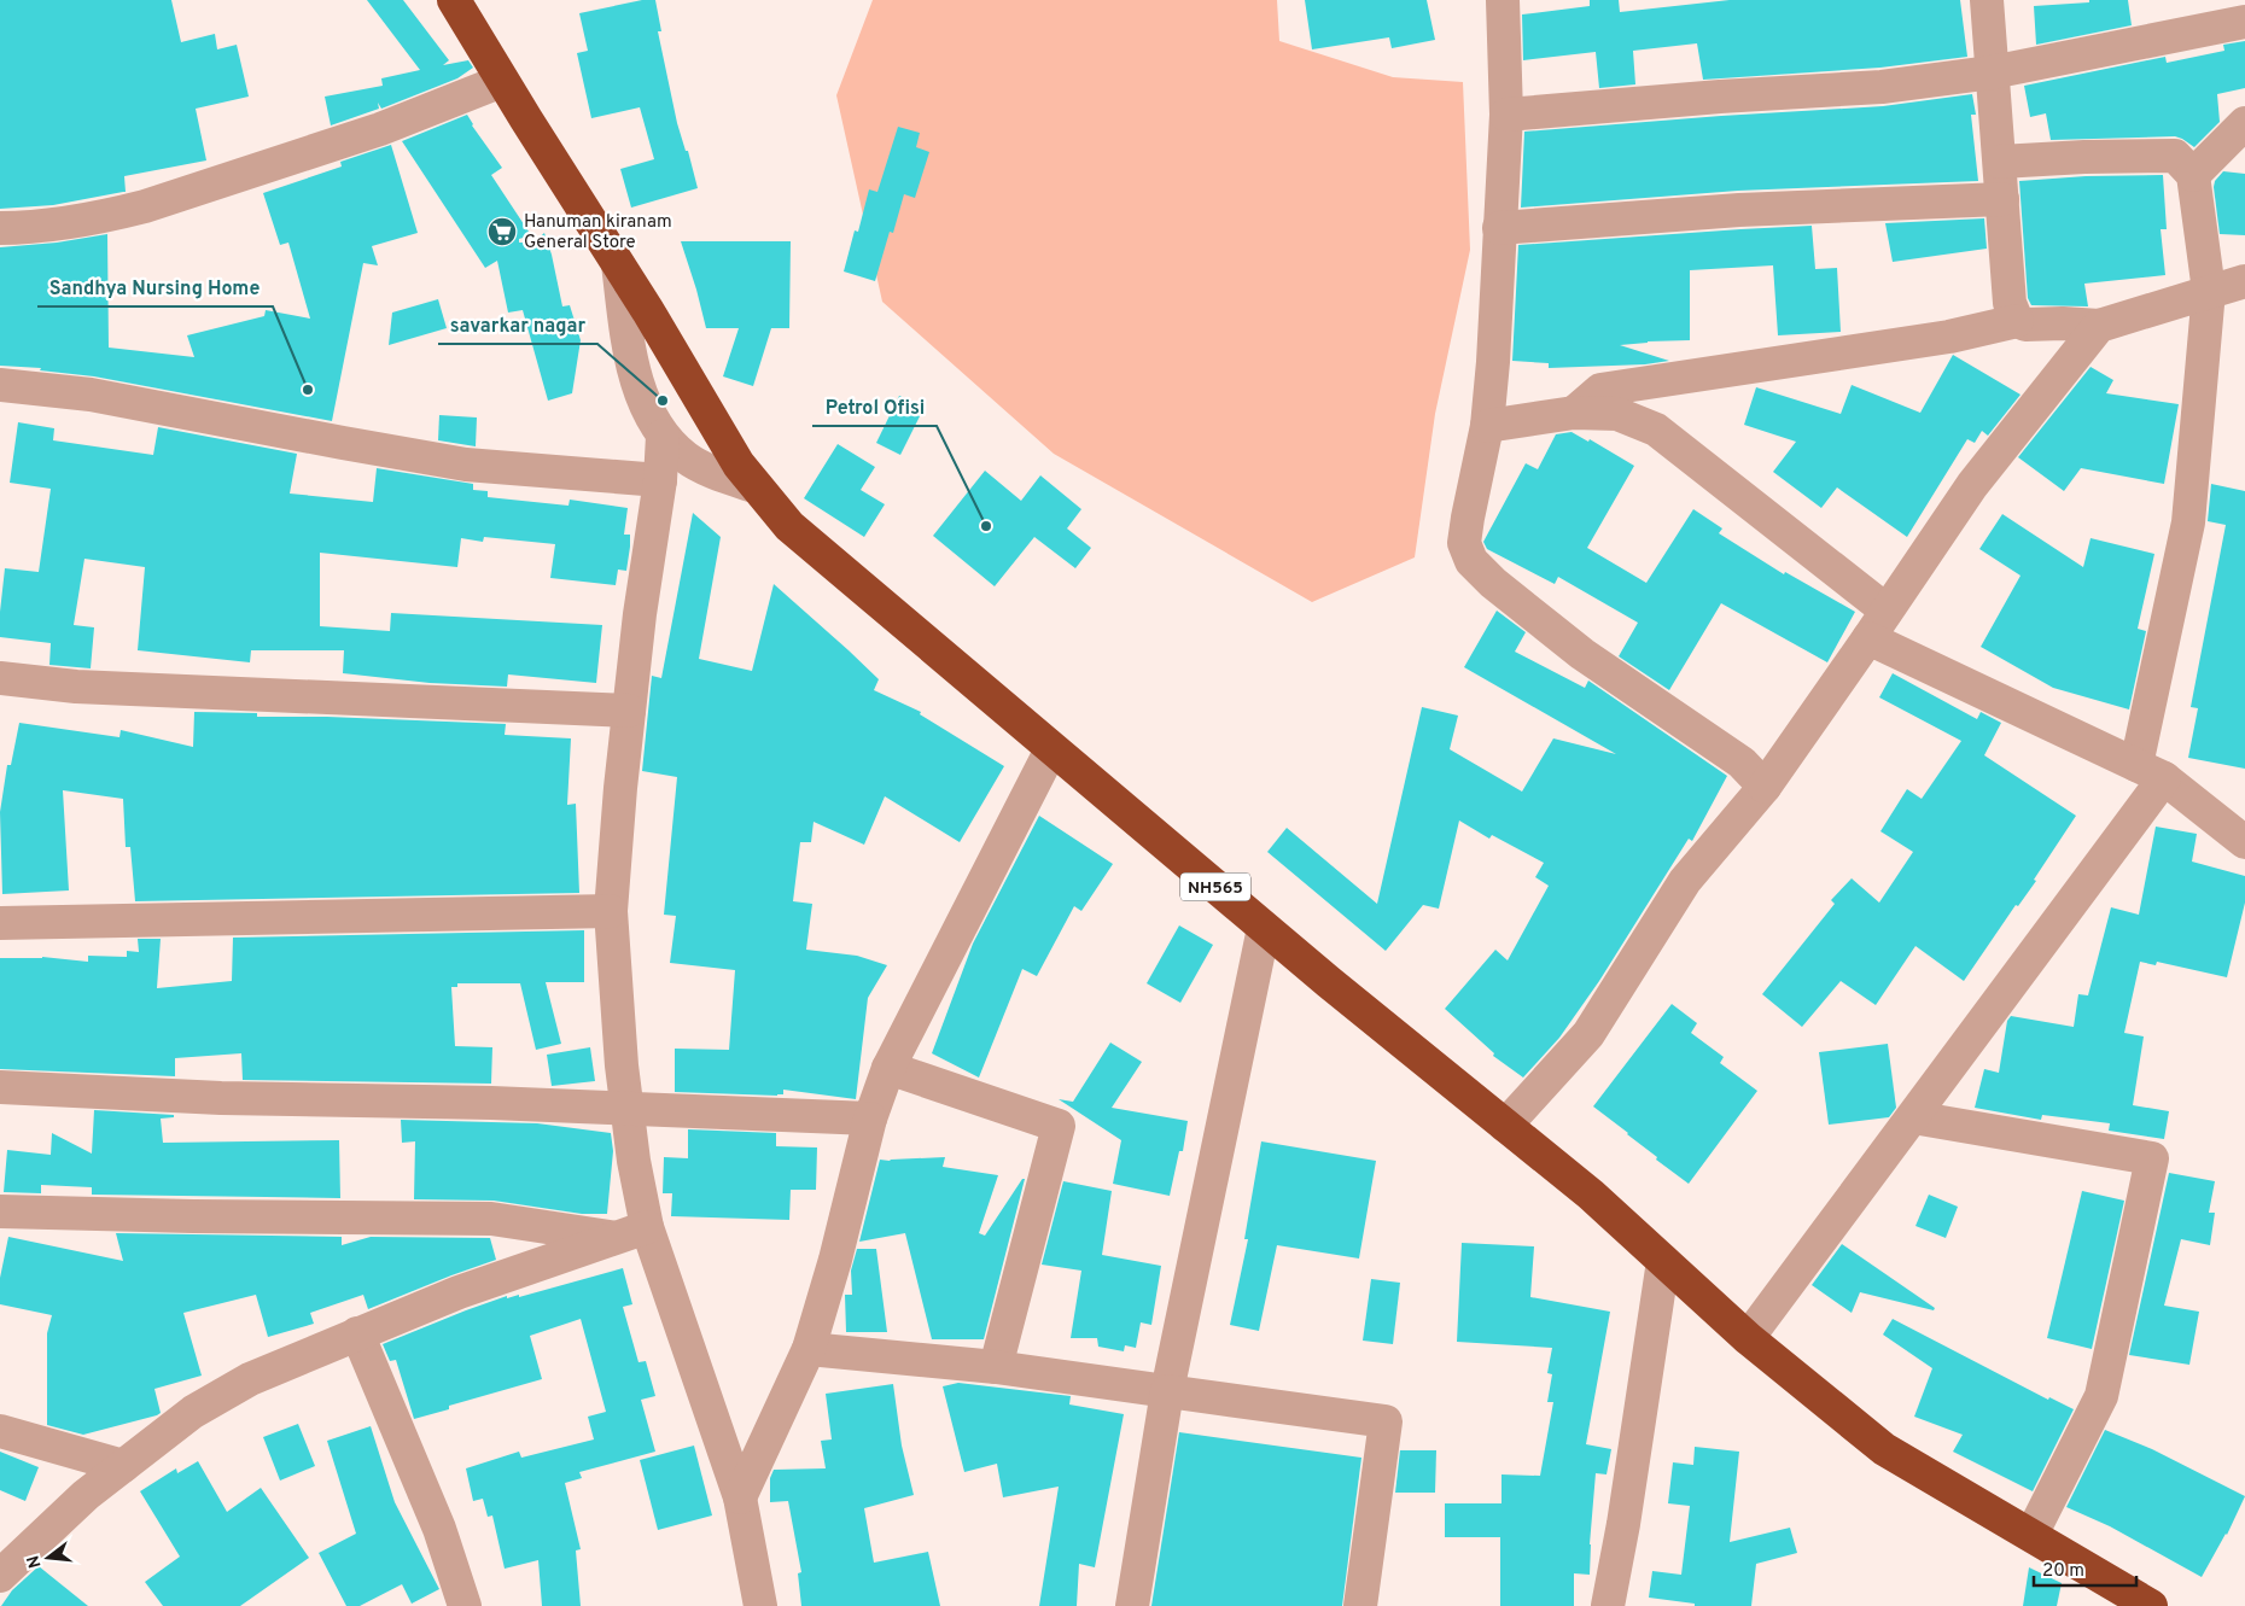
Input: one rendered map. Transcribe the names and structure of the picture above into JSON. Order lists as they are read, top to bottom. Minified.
{"streets":{"highway":["NH565"]},"places":{"supermarket":["Hanuman kiranam General Store"],"other":["Sandhya Nursing Home","savarkar nagar","Petrol Ofisi"]},"scale_bar":"20 m","north":"left"}
